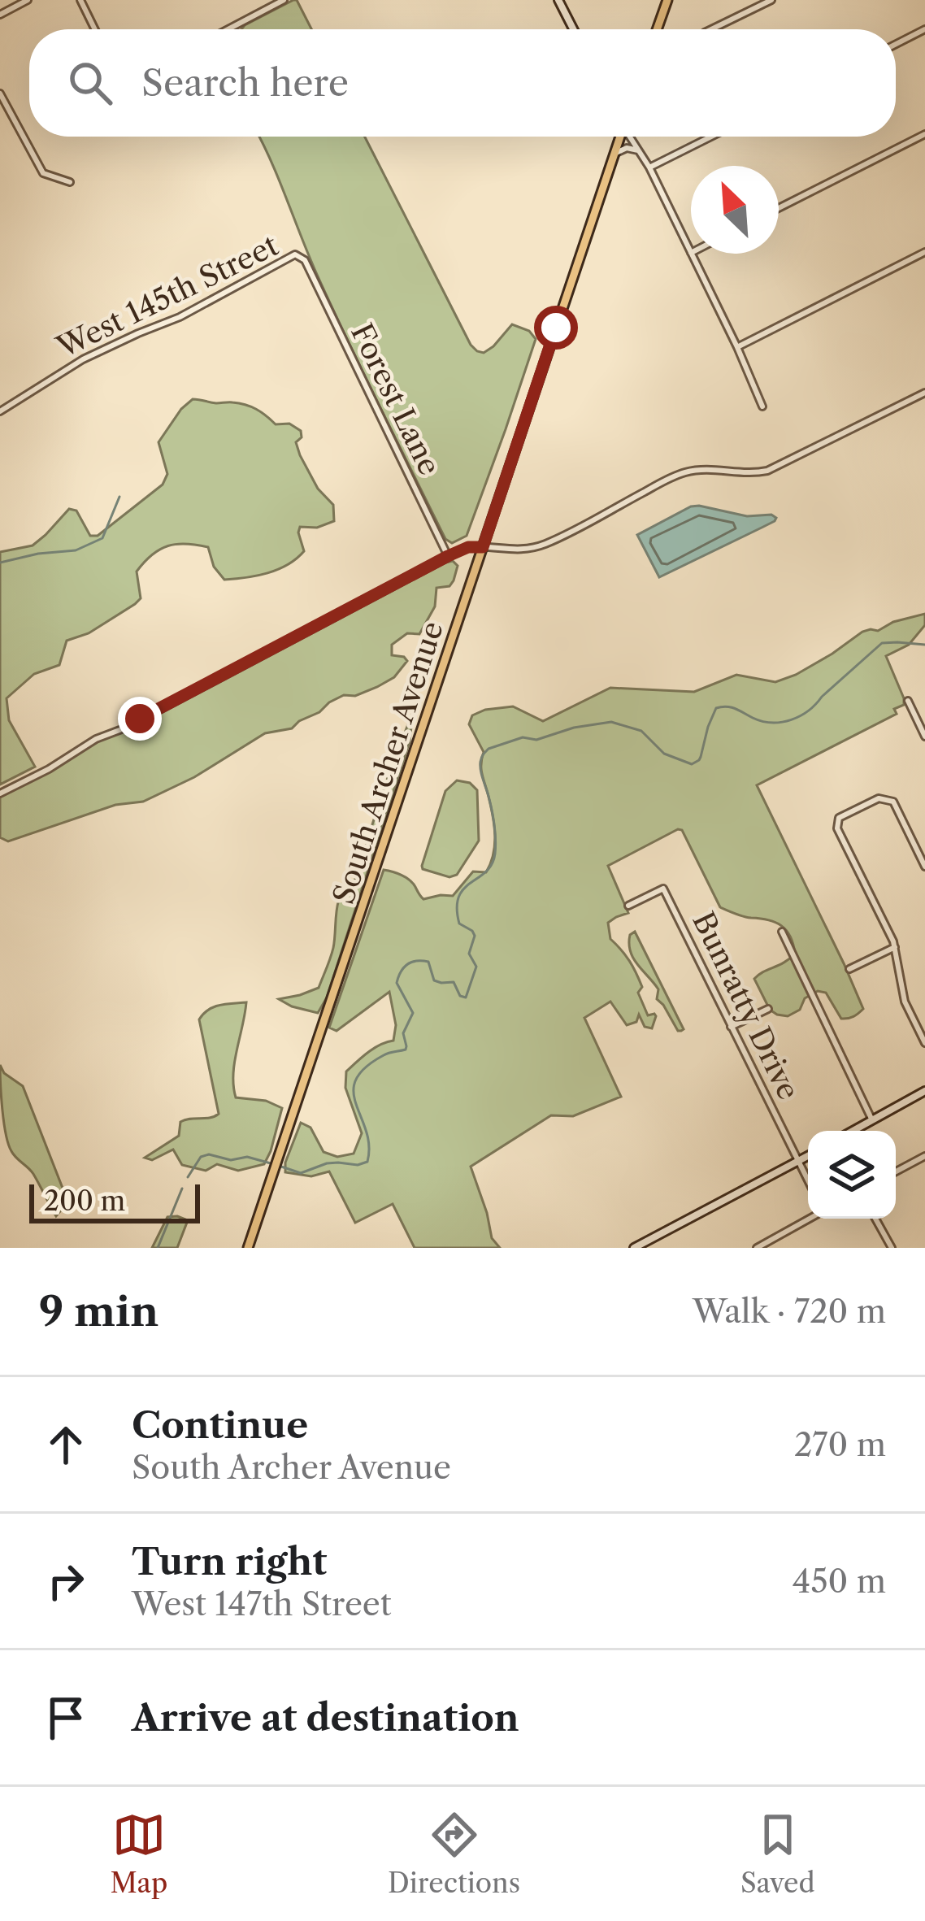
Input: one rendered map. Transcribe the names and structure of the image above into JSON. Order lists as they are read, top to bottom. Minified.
{"streets":{"main road":["South Archer Avenue"],"street":["West 145th Street","Forest Lane","Bunratty Drive"]},"crossings":[["West 145th Street","Forest Lane"]],"scale_bar":"200 m","north":"top left","page":{"search":"Search here","scale":"200 m","heading":["9 min","Walk · 720 m"],"list":[["Continue","South Archer Avenue","270 m"],["Turn right","West 147th Street","450 m"],"Arrive at destination"],"nav":["Map","Directions","Saved"]}}
